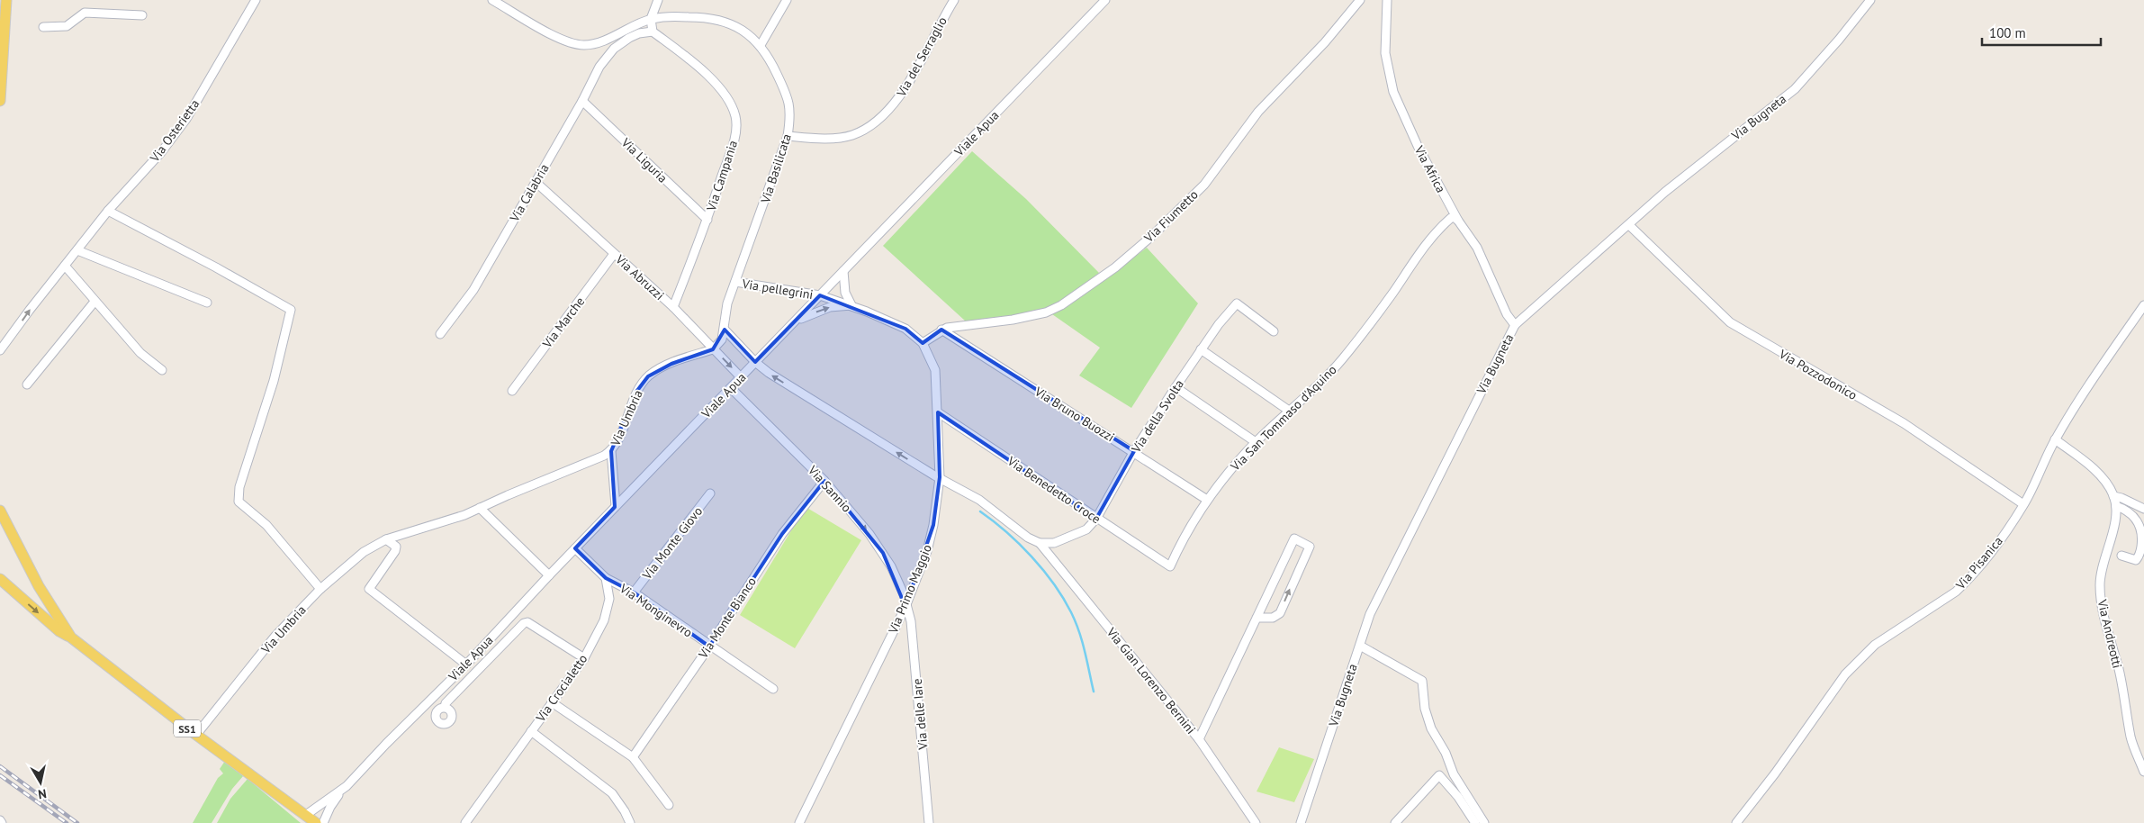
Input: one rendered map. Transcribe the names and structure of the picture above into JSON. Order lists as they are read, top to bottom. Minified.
{"streets":{"main road":["SS1"],"street":["Via del Serraglio","Via Bugneta","Via Osterietta","Viale Apua","Via Liguria","Via Basilicata","Via Africa","Via Campania","Via Calabria","Via Fiumetto","Via Abruzzi","Via pellegrini","Via Marche","Via Pozzodonico","Via Bruno Buozzi","Via della Svolta","Via Umbria","Via San Tommaso d'Aquino","Via Sannio","Via Benedetto Croce","Via Monte Giovo","Via Pisanica","Via Primo Maggio","Via Monginevro","Via Monte Bianco","Via Andreotti","Via Gian Lorenzo Bernini","Via Crocialetto","Via delle Iare"]},"crossings":[["Via del Serraglio","Via Basilicata"],["Via Bugneta","Via Africa"],["Via Bugneta","Via Pozzodonico"],["Viale Apua","Via Abruzzi"],["Viale Apua","Via pellegrini"],["Viale Apua","Via Umbria"],["Viale Apua","Via Sannio"],["Viale Apua","Via Primo Maggio"],["Viale Apua","Via Gian Lorenzo Bernini"],["Viale Apua","SS1"],["Via Liguria","Via Campania"],["Via Liguria","Via Calabria"],["Via Basilicata","Via Abruzzi"],["Via Basilicata","Via pellegrini"],["Via Basilicata","Via Umbria"],["Via Africa","Via San Tommaso d'Aquino"],["Via Campania","Via Calabria"],["Via Campania","Via Abruzzi"],["Via Calabria","Via Abruzzi"],["Via Fiumetto","Via Bruno Buozzi"],["Via Fiumetto","Via Primo Maggio"],["Via Abruzzi","Via Marche"],["Via Abruzzi","Via Umbria"],["Via pellegrini","Via Primo Maggio"],["Via Pozzodonico","Via Pisanica"],["Via Bruno Buozzi","Via della Svolta"],["Via Bruno Buozzi","Via San Tommaso d'Aquino"],["Via della Svolta","Via Benedetto Croce"],["Via della Svolta","Via Gian Lorenzo Bernini"],["Via Umbria","SS1"],["Via San Tommaso d'Aquino","Via Benedetto Croce"],["Via Sannio","Via Primo Maggio"],["Via Sannio","Via Monte Bianco"],["Via Sannio","Via delle Iare"],["Via Benedetto Croce","Via Primo Maggio"],["Via Monte Giovo","Via Monginevro"],["Via Pisanica","Via Andreotti"],["Via Primo Maggio","Via Gian Lorenzo Bernini"],["Via Primo Maggio","Via delle Iare"],["Via Monginevro","Via Monte Bianco"],["Via Monginevro","Via Crocialetto"]],"one_way":["Via Sannio"],"scale_bar":"100 m","north":"bottom"}
